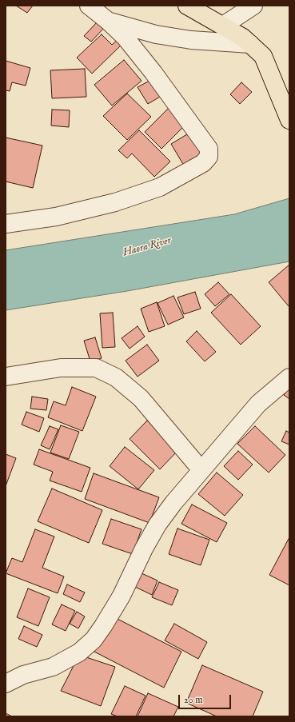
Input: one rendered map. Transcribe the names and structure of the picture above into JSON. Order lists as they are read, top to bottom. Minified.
{"water":["Haora River"],"scale_bar":"20 m"}
